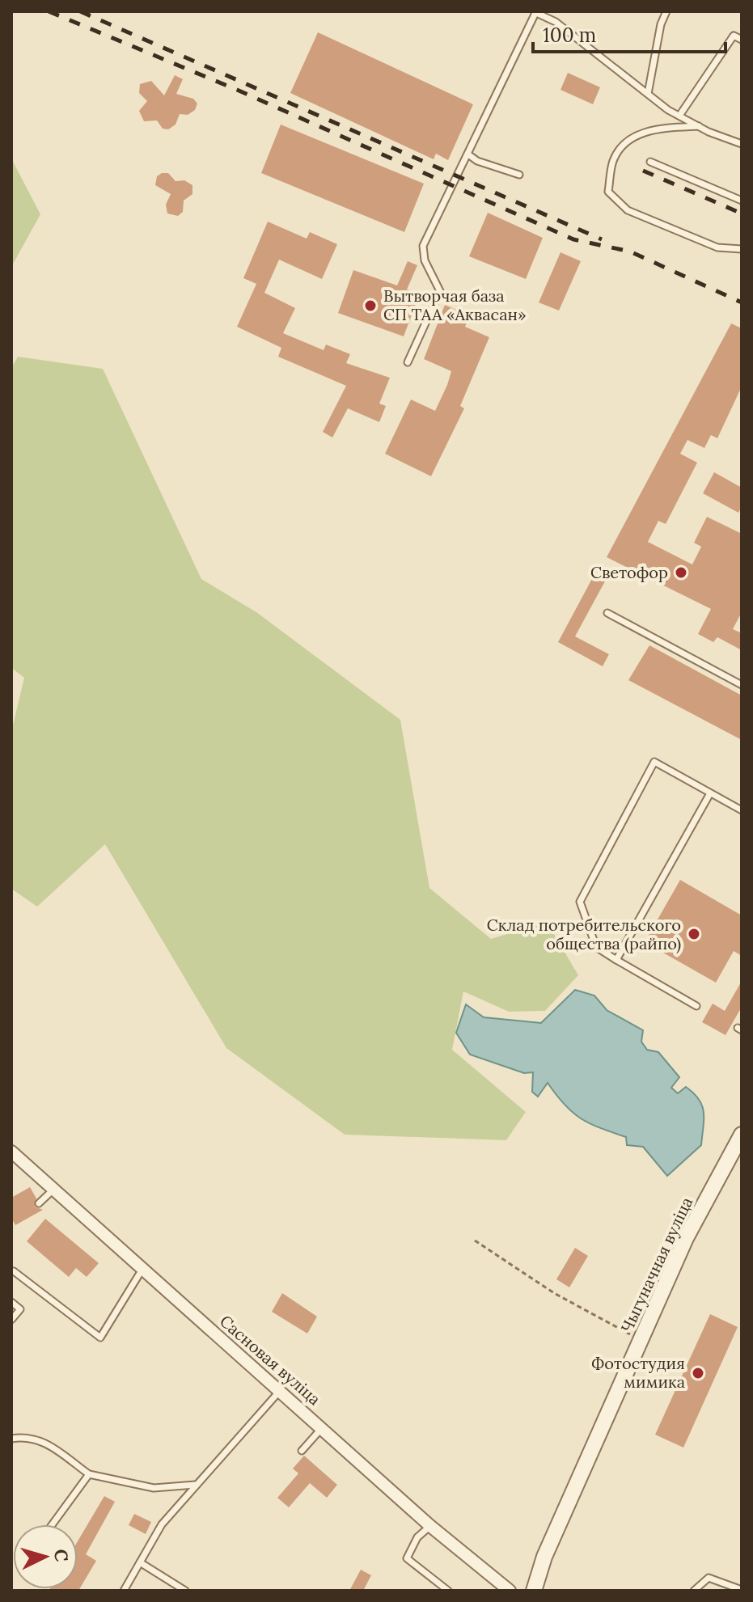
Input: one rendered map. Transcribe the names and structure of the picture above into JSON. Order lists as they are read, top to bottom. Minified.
{"streets":{"street":["Чыгуначная вуліца","Сасновая вуліца"]},"places":["Вытворчая база СП ТАА «Аквасан»","Светофор","Склад потребительского общества (райпо)","Фотостудия мимика"],"scale_bar":"100 m","north":"right"}
